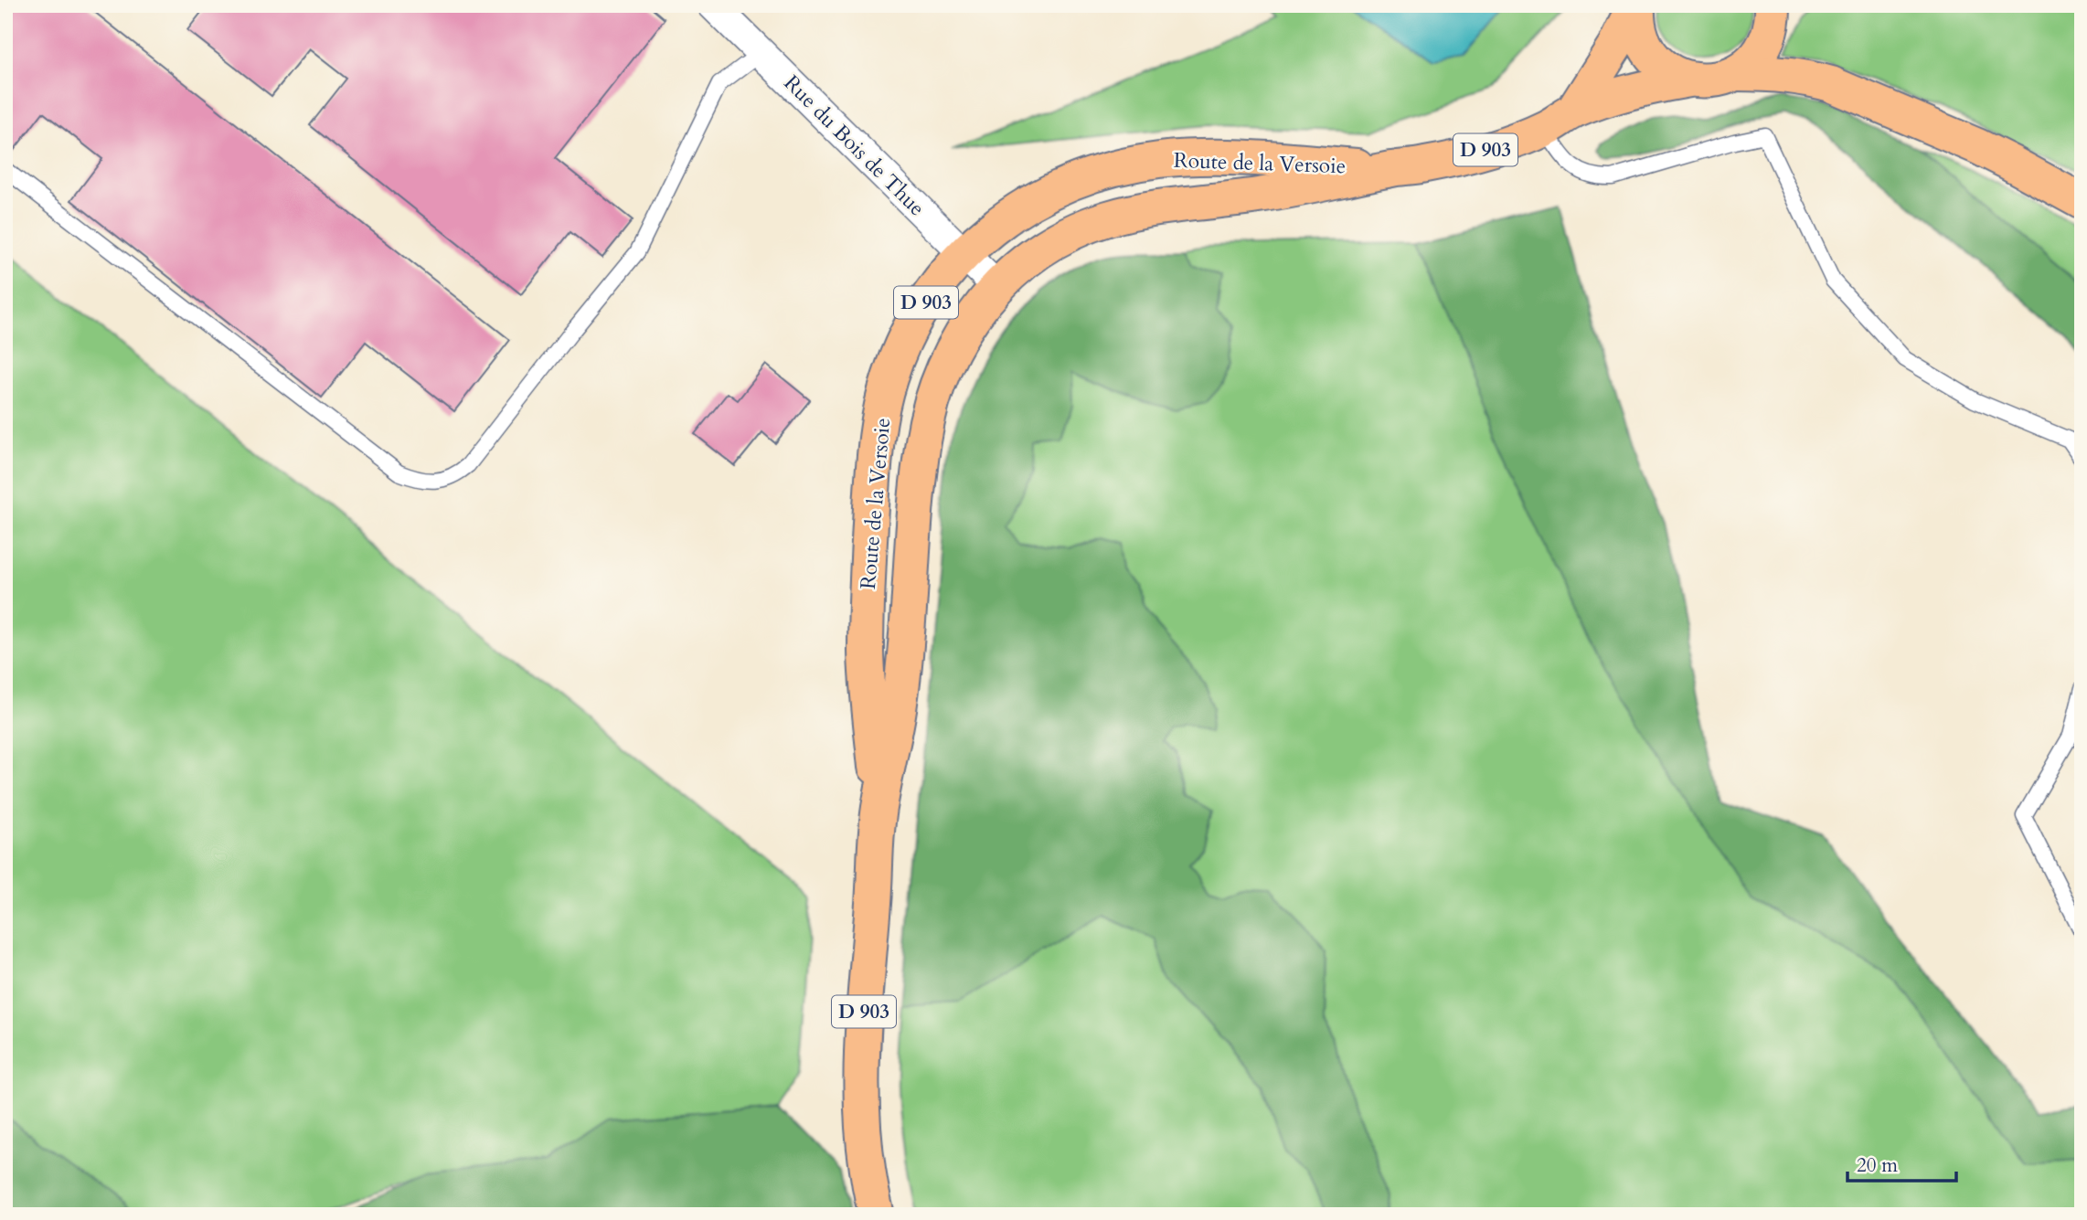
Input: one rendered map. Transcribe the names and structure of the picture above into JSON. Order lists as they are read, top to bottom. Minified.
{"streets":{"main road":["D 903","Route de la Versoie"],"street":["Rue du Bois de Thue"]},"crossings":[["Rue du Bois de Thue","Route de la Versoie"]],"scale_bar":"20 m"}
